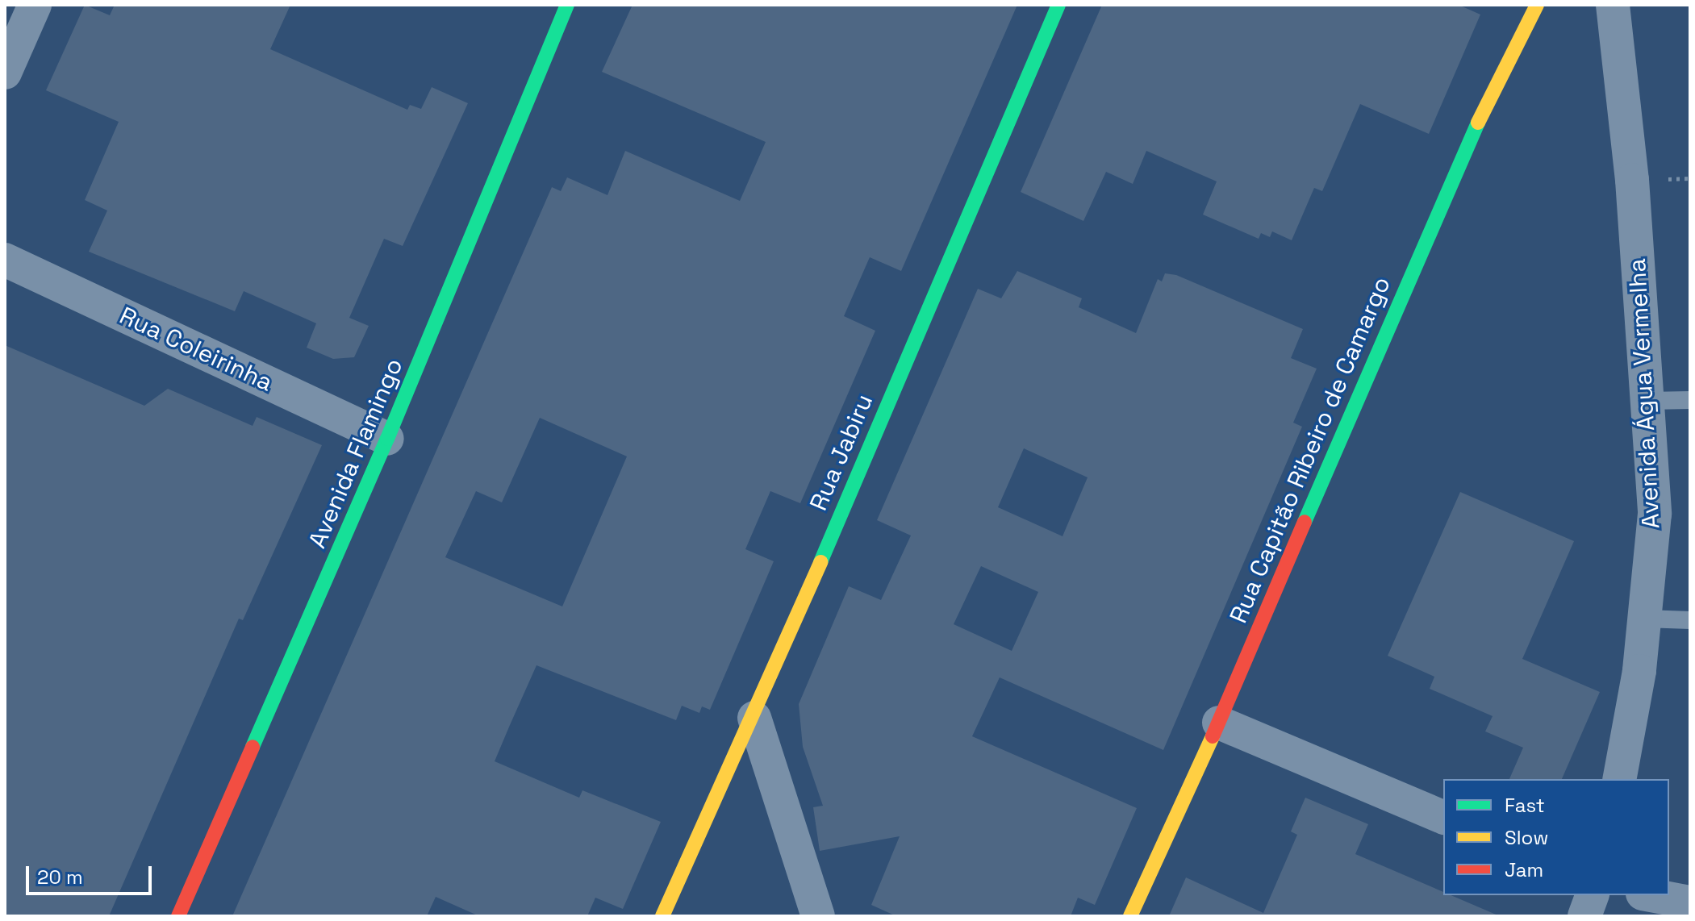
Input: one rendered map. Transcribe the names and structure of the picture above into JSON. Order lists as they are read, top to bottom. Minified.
{"streets":{"street":["Rua Coleirinha","Avenida Água Vermelha","Rua Capitão Ribeiro de Camargo","Rua Jabiru","Avenida Flamingo"]},"crossings":[["Rua Coleirinha","Avenida Flamingo"]],"legend":["Fast","Slow","Jam"],"scale_bar":"20 m"}
